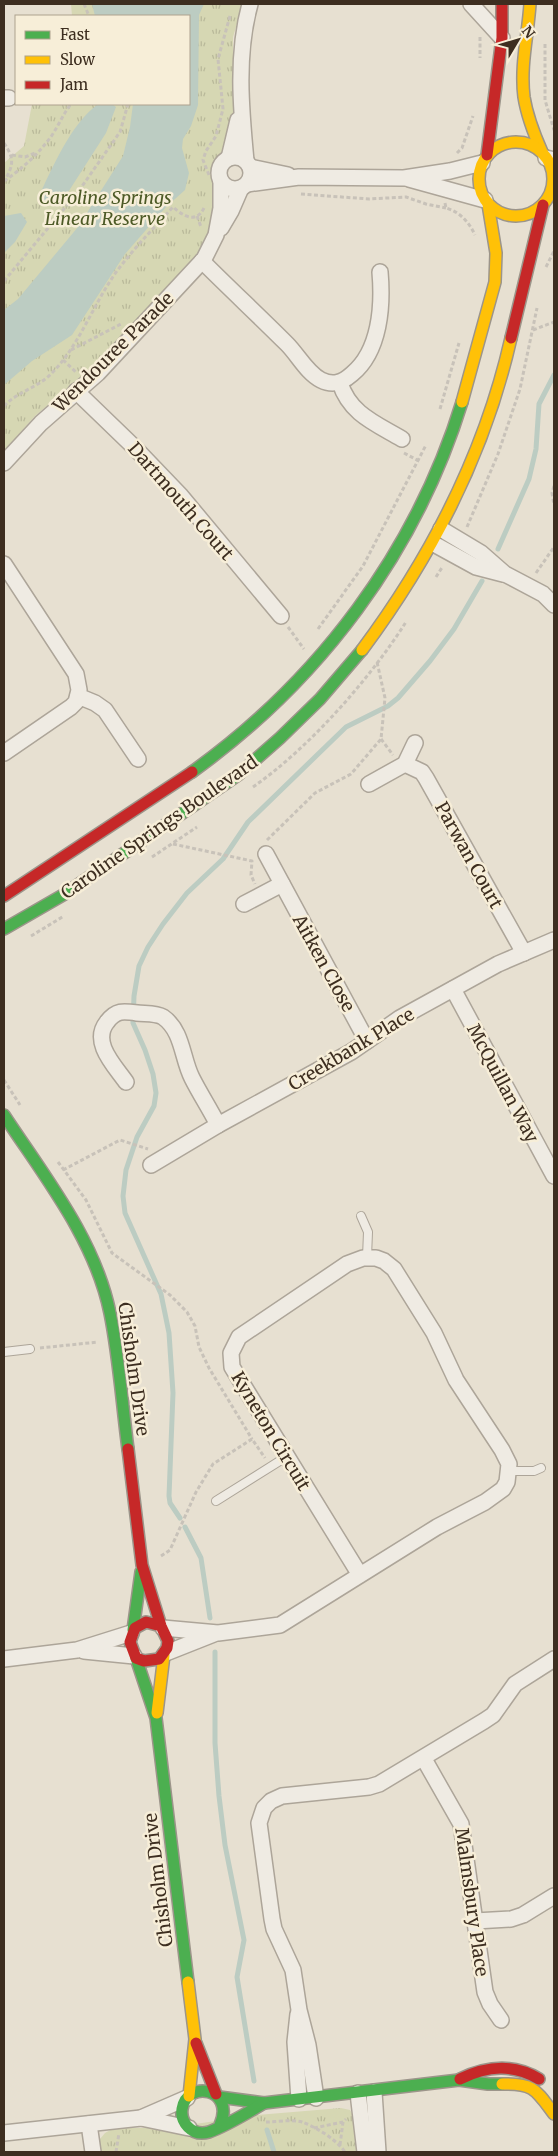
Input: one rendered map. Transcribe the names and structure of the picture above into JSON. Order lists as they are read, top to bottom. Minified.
{"streets":{"main road":["Caroline Springs Boulevard","Chisholm Drive"],"street":["Wendouree Parade","Dartmouth Court","Parwan Court","Aitken Close","Creekbank Place","McQuillan Way","Kyneton Circuit","Malmsbury Place"]},"crossings":[["Wendouree Parade","Dartmouth Court"],["Parwan Court","Creekbank Place"],["Aitken Close","Creekbank Place"],["Creekbank Place","McQuillan Way"]],"parks":["Caroline Springs Linear Reserve"],"legend":["Fast","Slow","Jam"],"north":"top right"}
